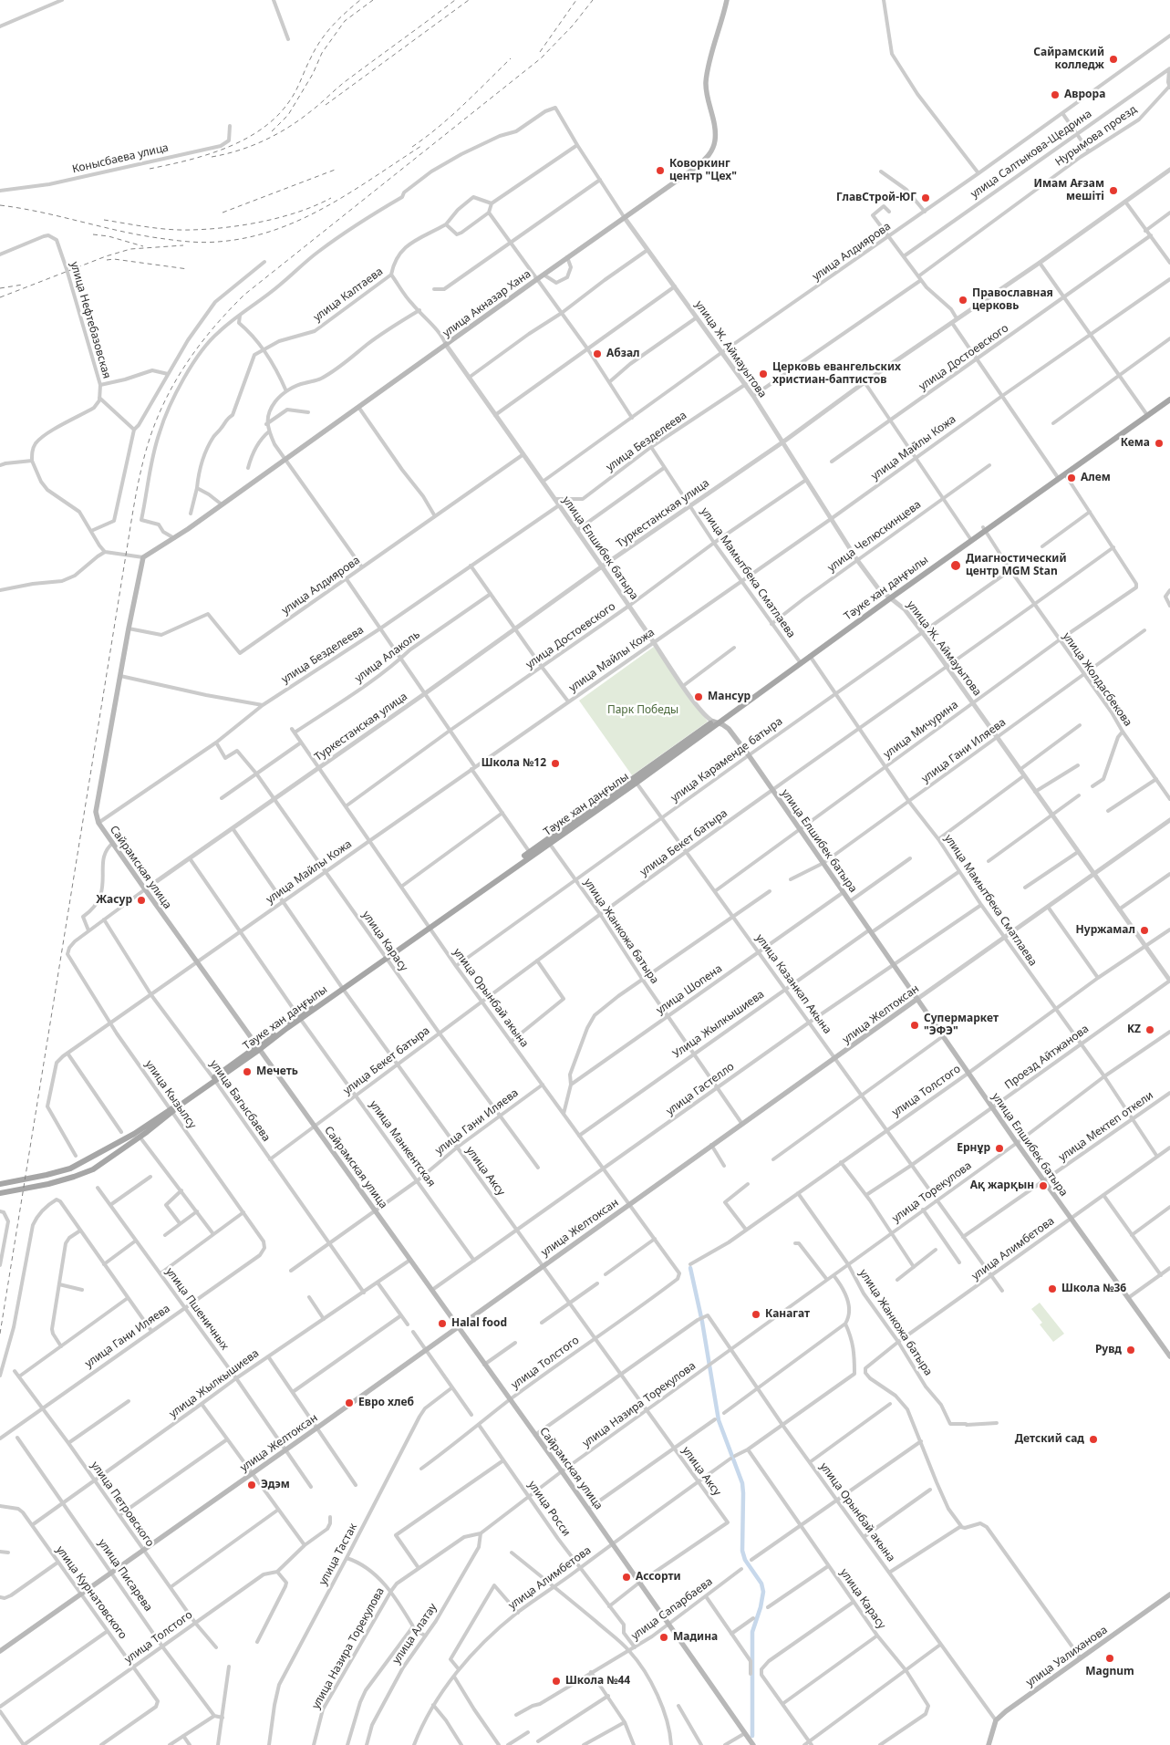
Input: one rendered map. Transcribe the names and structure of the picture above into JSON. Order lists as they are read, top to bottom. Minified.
{"streets":{"main road":["улица Акназар Хана","улица Елшибек батыра","Тәуке хан даңғылы","Сайрамская улица","улица Желтоксан","улица Уалиханова"],"street":["Нурымова проезд","улица Салтыкова-Щедрина","Конысбаева улица","улица Алдиярова","улица Калтаева","улица Нефтебазовская","улица Ж. Аймауытова","улица Достоевского","улица Безделеева","улица Майлы Кожа","Туркестанская улица","улица Челюскинцева","улица Мамытбека Сматлаева","улица Алаколь","улица Жолдасбекова","улица Мичурина","улица Гани Иляева","улица Караменде батыра","улица Бекет батыра","улица Жанкожа батыра","улица Карасу","улица Казанкап Акына","улица Шопена","улица Орынбай акына","Улица Жылкышиева","Проезд Айтжанова","улица Гастелло","улица Толстого","улица Кызылсу","улица Багысбаева","улица Мектеп откели","улица Манкентская","улица Аксу","улица Торекулова","улица Алимбетова","улица Пшеничных","улица Жылкышиева","улица Назира Торекулова","улица Петровского","улица Росси","улица Тастак","улица Писарева","улица Курнатовского","улица Сапарбаева","улица Алатау"]},"crossings":[["Нурымова проезд","улица Ж. Аймауытова"],["улица Алдиярова","улица Ж. Аймауытова"],["улица Алдиярова","улица Елшибек батыра"],["улица Алдиярова","Сайрамская улица"],["улица Акназар Хана","улица Ж. Аймауытова"],["улица Акназар Хана","улица Елшибек батыра"],["улица Акназар Хана","Сайрамская улица"],["улица Ж. Аймауытова","улица Достоевского"],["улица Ж. Аймауытова","улица Безделеева"],["улица Ж. Аймауытова","улица Майлы Кожа"],["улица Ж. Аймауытова","Туркестанская улица"],["улица Ж. Аймауытова","улица Челюскинцева"],["улица Ж. Аймауытова","Тәуке хан даңғылы"],["улица Ж. Аймауытова","улица Мичурина"],["улица Ж. Аймауытова","улица Гани Иляева"],["улица Ж. Аймауытова","улица Караменде батыра"],["улица Ж. Аймауытова","улица Бекет батыра"],["улица Ж. Аймауытова","улица Желтоксан"],["улица Ж. Аймауытова","Проезд Айтжанова"],["улица Ж. Аймауытова","улица Толстого"],["улица Достоевского","улица Елшибек батыра"],["улица Достоевского","улица Мамытбека Сматлаева"],["улица Достоевского","улица Орынбай акына"],["улица Безделеева","улица Елшибек батыра"],["улица Безделеева","улица Мамытбека Сматлаева"],["улица Безделеева","Сайрамская улица"],["улица Безделеева","улица Карасу"],["улица Майлы Кожа","улица Елшибек батыра"],["улица Майлы Кожа","улица Мамытбека Сматлаева"],["улица Майлы Кожа","Сайрамская улица"],["улица Майлы Кожа","улица Карасу"],["улица Майлы Кожа","улица Орынбай акына"],["улица Майлы Кожа","улица Кызылсу"],["улица Майлы Кожа","улица Багысбаева"],["улица Майлы Кожа","улица Манкентская"],["улица Майлы Кожа","улица Аксу"],["Туркестанская улица","улица Елшибек батыра"],["Туркестанская улица","улица Мамытбека Сматлаева"],["Туркестанская улица","Сайрамская улица"],["Туркестанская улица","улица Карасу"],["Туркестанская улица","улица Орынбай акына"],["Туркестанская улица","улица Манкентская"],["Туркестанская улица","улица Аксу"],["улица Челюскинцева","улица Мамытбека Сматлаева"],["улица Елшибек батыра","Тәуке хан даңғылы"],["улица Елшибек батыра","улица Мичурина"],["улица Елшибек батыра","улица Гани Иляева"],["улица Елшибек батыра","улица Караменде батыра"],["улица Елшибек батыра","улица Бекет батыра"],["улица Елшибек батыра","улица Шопена"],["улица Елшибек батыра","улица Желтоксан"],["улица Елшибек батыра","Улица Жылкышиева"],["улица Елшибек батыра","Проезд Айтжанова"],["улица Елшибек батыра","улица Гастелло"],["улица Елшибек батыра","улица Толстого"],["улица Елшибек батыра","улица Мектеп откели"],["улица Елшибек батыра","улица Торекулова"],["улица Елшибек батыра","улица Алимбетова"],["улица Мамытбека Сматлаева","Тәуке хан даңғылы"],["улица Мамытбека Сматлаева","улица Мичурина"],["улица Мамытбека Сматлаева","улица Гани Иляева"],["улица Мамытбека Сматлаева","улица Караменде батыра"],["улица Мамытбека Сматлаева","улица Бекет батыра"],["улица Мамытбека Сматлаева","улица Желтоксан"],["улица Мамытбека Сматлаева","Проезд Айтжанова"],["улица Мамытбека Сматлаева","улица Гастелло"],["улица Мамытбека Сматлаева","улица Толстого"],["улица Мамытбека Сматлаева","улица Мектеп откели"],["улица Мамытбека Сматлаева","улица Торекулова"],["улица Мамытбека Сматлаева","улица Алимбетова"],["Тәуке хан даңғылы","улица Жолдасбекова"],["Тәуке хан даңғылы","Сайрамская улица"],["Тәуке хан даңғылы","улица Жанкожа батыра"],["Тәуке хан даңғылы","улица Карасу"],["Тәуке хан даңғылы","улица Казанкап Акына"],["Тәуке хан даңғылы","улица Орынбай акына"],["Тәуке хан даңғылы","улица Кызылсу"],["Тәуке хан даңғылы","улица Багысбаева"],["Тәуке хан даңғылы","улица Манкентская"],["Тәуке хан даңғылы","улица Аксу"],["улица Алаколь","улица Орынбай акына"],["улица Жолдасбекова","улица Мичурина"],["улица Жолдасбекова","улица Гани Иляева"],["улица Жолдасбекова","улица Караменде батыра"],["улица Жолдасбекова","улица Бекет батыра"],["улица Мичурина","улица Бекет батыра"],["улица Мичурина","улица Казанкап Акына"],["улица Гани Иляева","Сайрамская улица"],["улица Гани Иляева","улица Карасу"],["улица Гани Иляева","улица Орынбай акына"],["улица Гани Иляева","улица Кызылсу"],["улица Гани Иляева","улица Багысбаева"],["улица Гани Иляева","улица Манкентская"],["улица Гани Иляева","улица Аксу"],["улица Гани Иляева","улица Пшеничных"],["улица Гани Иляева","улица Петровского"],["улица Караменде батыра","улица Жанкожа батыра"],["улица Караменде батыра","улица Казанкап Акына"],["улица Караменде батыра","улица Орынбай акына"],["улица Бекет батыра","Сайрамская улица"],["улица Бекет батыра","улица Жанкожа батыра"],["улица Бекет батыра","улица Карасу"],["улица Бекет батыра","улица Казанкап Акына"],["улица Бекет батыра","улица Орынбай акына"],["улица Бекет батыра","улица Багысбаева"],["улица Бекет батыра","улица Манкентская"],["улица Бекет батыра","улица Аксу"],["Сайрамская улица","улица Желтоксан"],["Сайрамская улица","улица Гастелло"],["Сайрамская улица","улица Толстого"],["Сайрамская улица","улица Аксу"],["Сайрамская улица","улица Алимбетова"],["Сайрамская улица","улица Жылкышиева"],["Сайрамская улица","улица Назира Торекулова"],["Сайрамская улица","улица Сапарбаева"],["улица Жанкожа батыра","улица Шопена"],["улица Жанкожа батыра","улица Желтоксан"],["улица Жанкожа батыра","Улица Жылкышиева"],["улица Жанкожа батыра","улица Гастелло"],["улица Жанкожа батыра","улица Толстого"],["улица Жанкожа батыра","улица Торекулова"],["улица Жанкожа батыра","улица Алимбетова"],["улица Казанкап Акына","улица Шопена"],["улица Казанкап Акына","улица Желтоксан"],["улица Казанкап Акына","Улица Жылкышиева"],["улица Казанкап Акына","Проезд Айтжанова"],["улица Казанкап Акына","улица Гастелло"],["улица Казанкап Акына","улица Толстого"],["улица Казанкап Акына","улица Мектеп откели"],["улица Казанкап Акына","улица Торекулова"],["улица Казанкап Акына","улица Алимбетова"],["улица Орынбай акына","улица Желтоксан"],["улица Орынбай акына","Улица Жылкышиева"],["улица Орынбай акына","улица Гастелло"],["улица Орынбай акына","улица Толстого"],["улица Орынбай акына","улица Аксу"],["улица Орынбай акына","улица Торекулова"],["улица Орынбай акына","улица Уалиханова"],["улица Желтоксан","улица Аксу"],["улица Желтоксан","улица Пшеничных"],["улица Желтоксан","улица Петровского"],["улица Желтоксан","улица Писарева"],["улица Желтоксан","улица Курнатовского"],["улица Гастелло","улица Манкентская"],["улица Гастелло","улица Аксу"],["улица Толстого","улица Аксу"],["улица Толстого","улица Петровского"],["улица Толстого","улица Росси"],["улица Толстого","улица Писарева"],["улица Толстого","улица Курнатовского"],["улица Багысбаева","улица Жылкышиева"],["улица Аксу","улица Алимбетова"],["улица Аксу","улица Назира Торекулова"],["улица Торекулова","улица Назира Торекулова"],["улица Алимбетова","улица Росси"],["улица Пшеничных","улица Жылкышиева"],["улица Жылкышиева","улица Петровского"],["улица Жылкышиева","улица Писарева"],["улица Жылкышиева","улица Курнатовского"],["улица Назира Торекулова","улица Росси"],["улица Назира Торекулова","улица Алатау"],["улица Росси","улица Сапарбаева"]],"parks":["Парк Победы"],"places":["Сайрамский колледж","Аврора","Коворкинг центр \"Цех\"","Имам Ағзам мешіті","ГлавСтрой-ЮГ","Православная церковь","Абзал","Церковь евангельских христиан-баптистов","Кема","Алем","Диагностический центр MGM Stan","Мансур","Школа №12","Жасур","Нуржамал","Супермаркет \"ЭФЭ\"","KZ","Мечеть","Ернұр","Ақ жарқын","Школа №36","Канагат","Halal food","Рувд","Евро хлеб","Детский сад","Эдэм","Ассорти","Мадина","Magnum","Школа №44"]}
